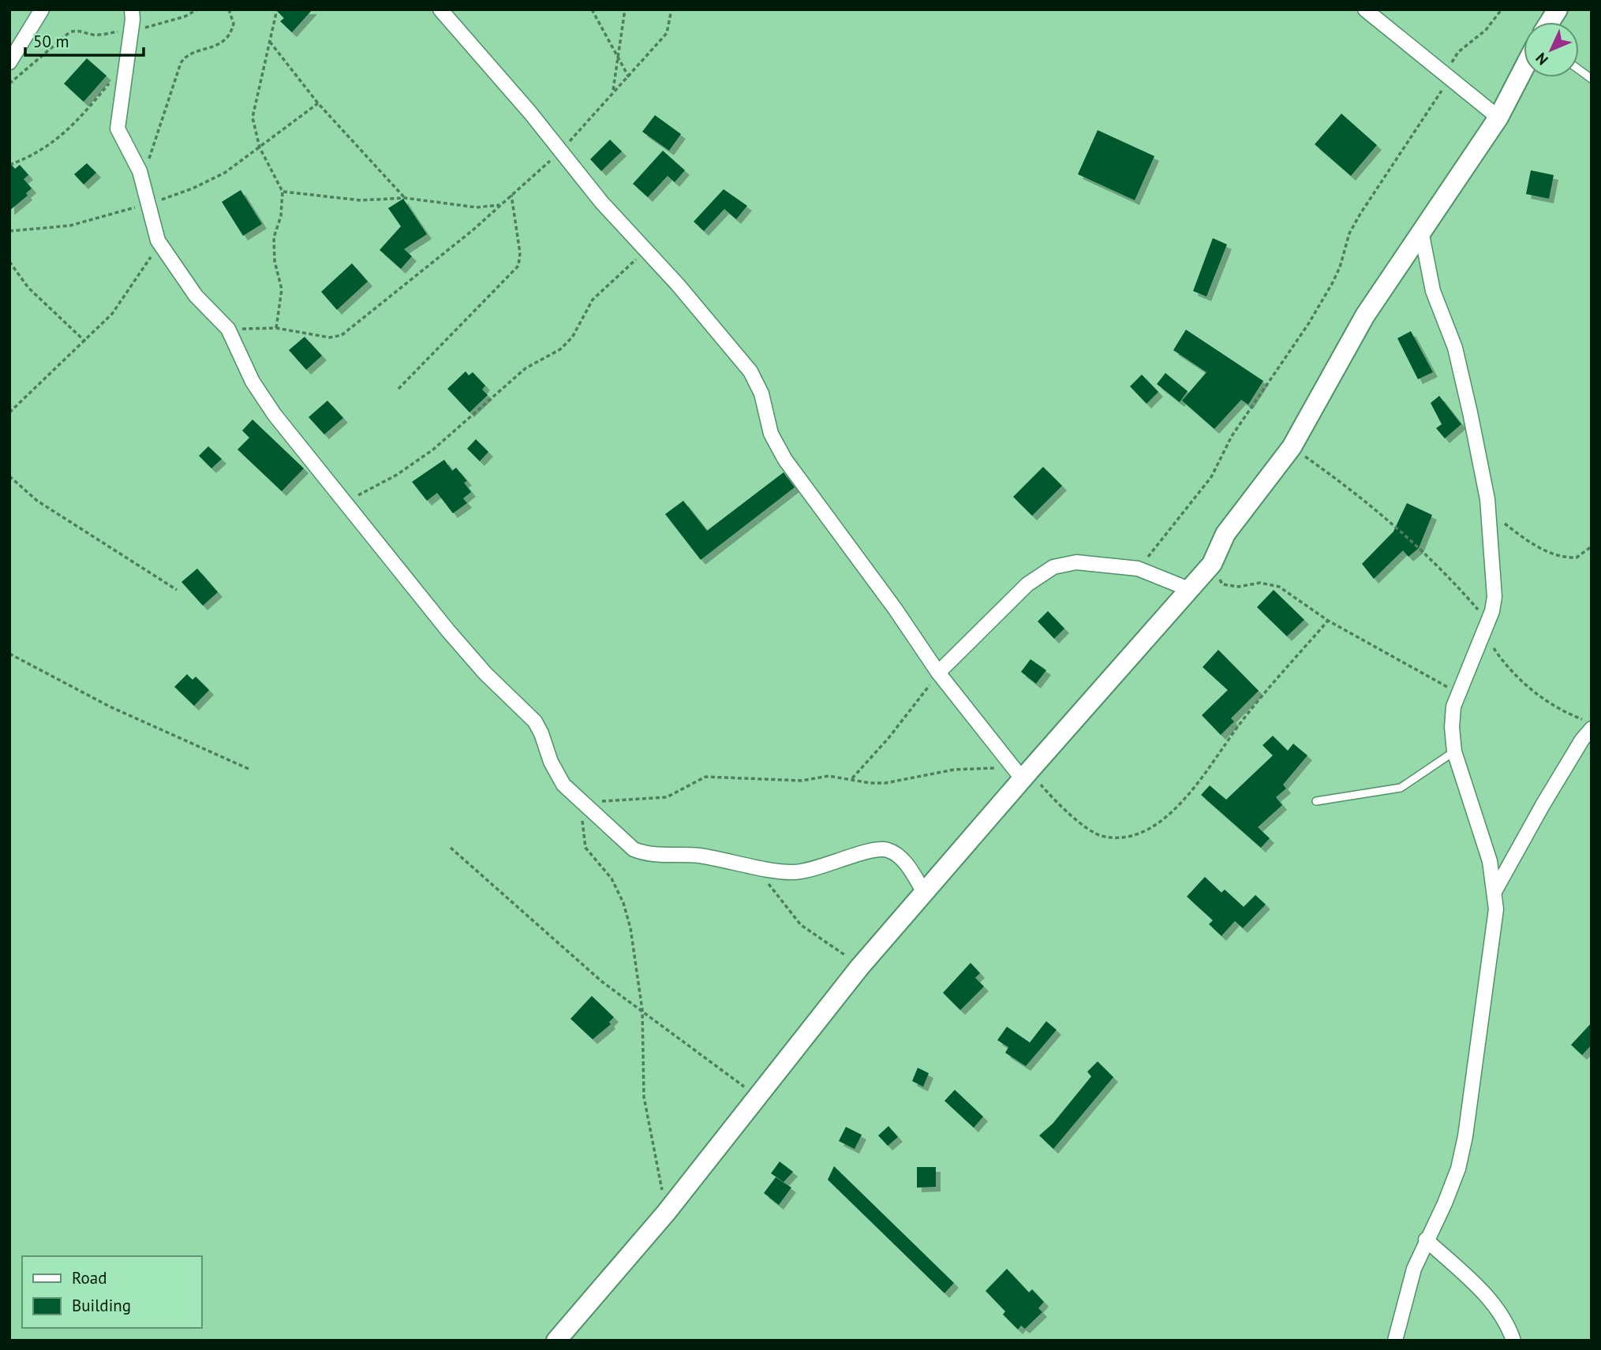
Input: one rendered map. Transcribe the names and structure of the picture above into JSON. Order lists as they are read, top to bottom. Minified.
{"legend":["Road","Building"],"scale_bar":"50 m","north":"bottom left"}
